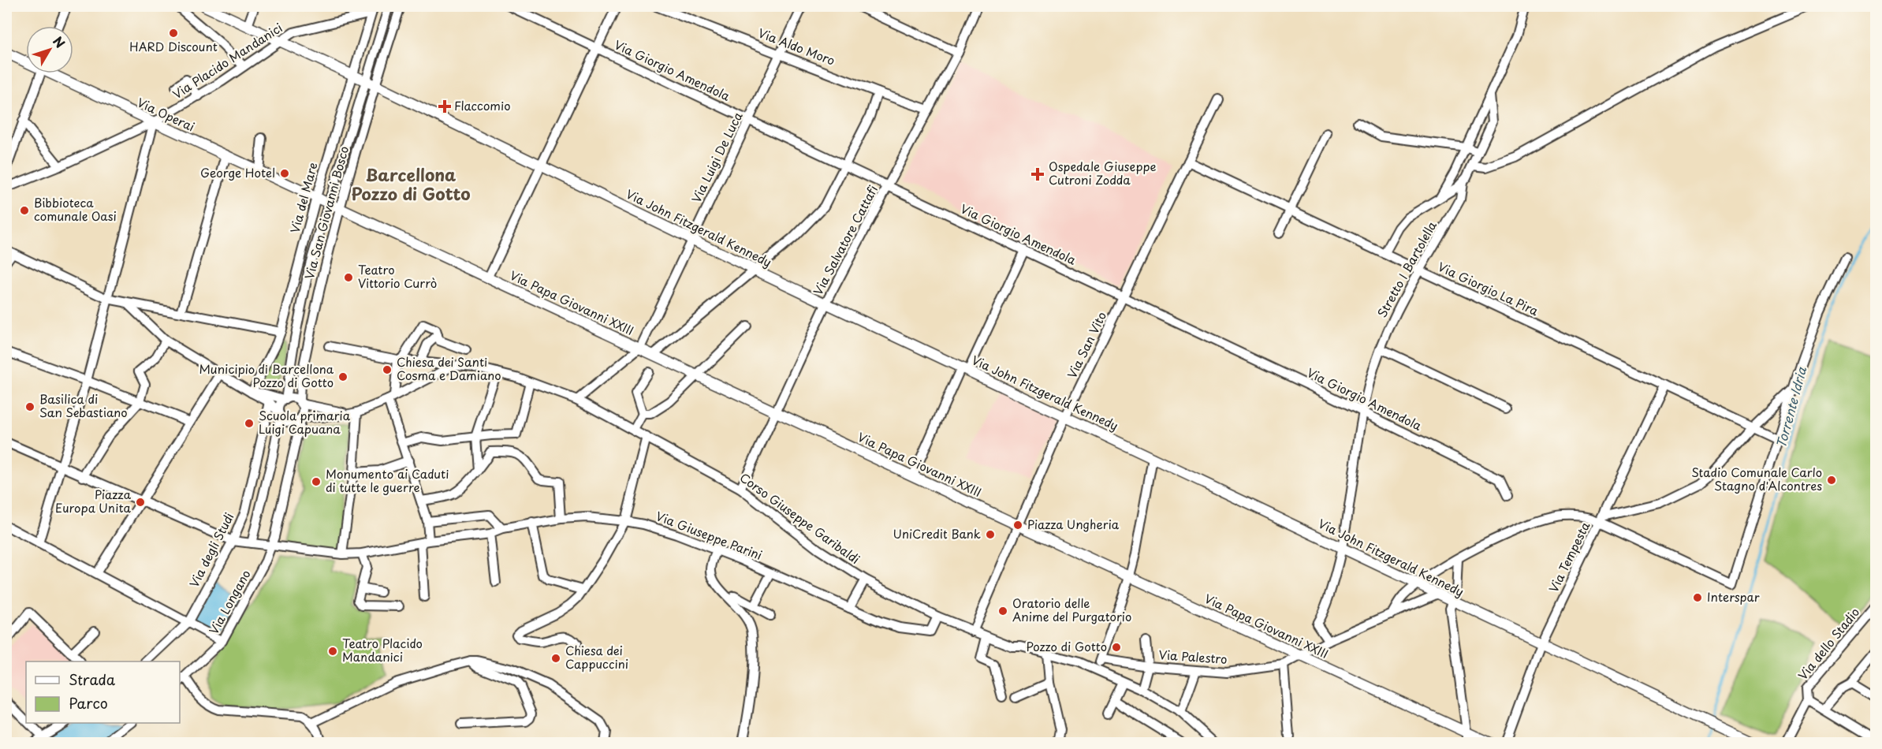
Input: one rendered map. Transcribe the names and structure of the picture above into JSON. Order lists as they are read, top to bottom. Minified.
{"streets":{"main road":["Via Operai","Via John Fitzgerald Kennedy","Via Papa Giovanni XXIII"],"street":["Via Aldo Moro","Via Placido Mandanici","Via Giorgio Amendola","Via Luigi De Luca","Via del Mare","Via San Giovanni Bosco","Via Salvatore Cattafi","Stretto I Bartolella","Via Giorgio La Pira","Via San Vito","Corso Giuseppe Garibaldi","Via Giuseppe Parini","Via degli Studi","Via Tempesta","Via Longano","Via dello Stadio","Via Palestro"]},"crossings":[["Via Aldo Moro","Via Luigi De Luca"],["Via Aldo Moro","Via Salvatore Cattafi"],["Via Placido Mandanici","Via Operai"],["Via Placido Mandanici","Via del Mare"],["Via Placido Mandanici","Via John Fitzgerald Kennedy"],["Via Giorgio Amendola","Via Luigi De Luca"],["Via Giorgio Amendola","Via Salvatore Cattafi"],["Via Giorgio Amendola","Stretto I Bartolella"],["Via Giorgio Amendola","Via San Vito"],["Via Operai","Via del Mare"],["Via Operai","Via San Giovanni Bosco"],["Via Operai","Via Papa Giovanni XXIII"],["Via Luigi De Luca","Via John Fitzgerald Kennedy"],["Via Luigi De Luca","Via Papa Giovanni XXIII"],["Via Luigi De Luca","Corso Giuseppe Garibaldi"],["Via del Mare","Via John Fitzgerald Kennedy"],["Via San Giovanni Bosco","Via John Fitzgerald Kennedy"],["Via San Giovanni Bosco","Via Papa Giovanni XXIII"],["Via John Fitzgerald Kennedy","Via Salvatore Cattafi"],["Via John Fitzgerald Kennedy","Stretto I Bartolella"],["Via John Fitzgerald Kennedy","Via San Vito"],["Via John Fitzgerald Kennedy","Via Tempesta"],["Via John Fitzgerald Kennedy","Via Palestro"],["Via Salvatore Cattafi","Via Papa Giovanni XXIII"],["Via Salvatore Cattafi","Corso Giuseppe Garibaldi"],["Stretto I Bartolella","Via Giorgio La Pira"],["Stretto I Bartolella","Via Palestro"],["Via Giorgio La Pira","Via San Vito"],["Via Giorgio La Pira","Via Tempesta"],["Via Papa Giovanni XXIII","Via San Vito"],["Via Papa Giovanni XXIII","Via Palestro"],["Via San Vito","Corso Giuseppe Garibaldi"],["Corso Giuseppe Garibaldi","Via Giuseppe Parini"],["Via Giuseppe Parini","Via degli Studi"],["Via Giuseppe Parini","Via Longano"]],"districts":["Barcellona Pozzo di Gotto"],"water":["Torrente Idria"],"places":{"other":["HARD Discount","George Hotel","Bibbioteca comunale Oasi","Teatro Vittorio Currò","Chiesa dei Santi Cosma e Damiano","Municipio di Barcellona Pozzo di Gotto","Basilica di San Sebastiano","Scuola primaria Luigi Capuana","Stadio Comunale Carlo Stagno d'Alcontres","Monumento ai Caduti di tutte le guerre","Piazza Europa Unita","Piazza Ungheria","UniCredit Bank","Interspar","Oratorio delle Anime del Purgatorio","Pozzo di Gotto","Teatro Placido Mandanici","Chiesa dei Cappuccini"],"health":["Flaccomio","Ospedale Giuseppe Cutroni Zodda"]},"legend":["Strada","Parco"],"north":"top right"}
